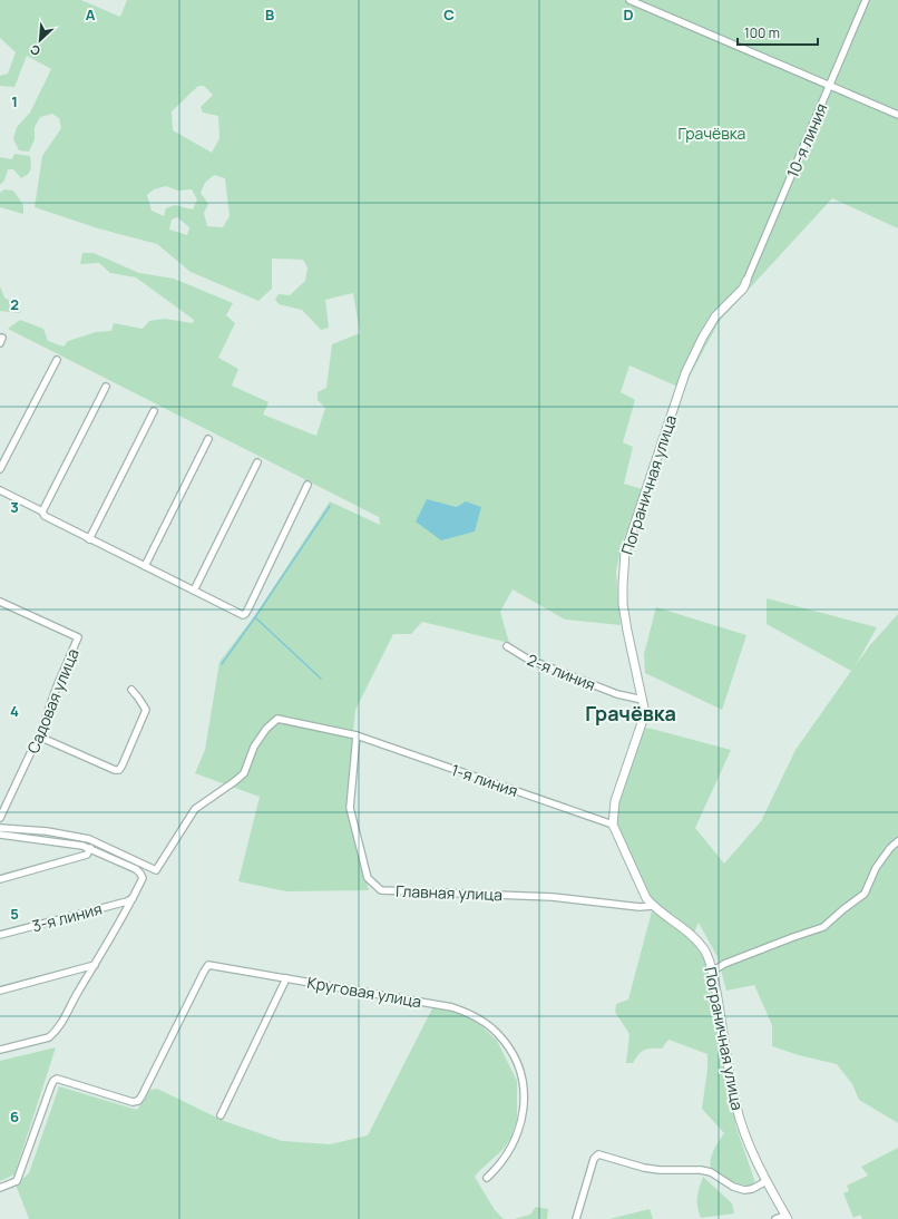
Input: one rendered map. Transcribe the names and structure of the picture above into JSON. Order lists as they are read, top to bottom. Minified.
{"streets":{"street":["10-я линия","Пограничная улица","2-я линия","Садовая улица","1-я линия","Главная улица","3-я линия","Круговая улица"]},"crossings":[["10-я линия","Пограничная улица"],["Пограничная улица","2-я линия"],["Пограничная улица","1-я линия"],["Пограничная улица","Главная улица"],["1-я линия","Главная улица"]],"districts":["Грачёвка"],"parks":["Грачёвка"],"scale_bar":"100 m","north":"bottom left","grid":{"columns":["A","B","C","D"],"rows":["1","2","3","4","5","6"]}}
